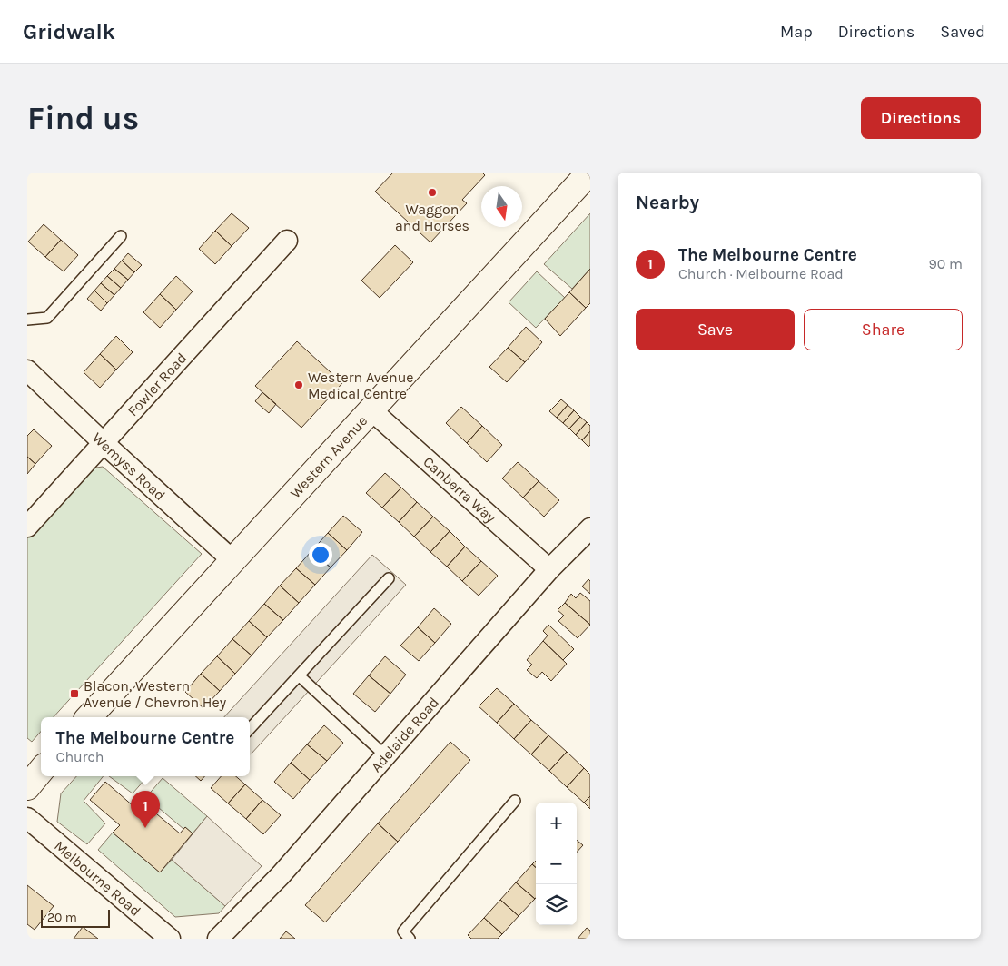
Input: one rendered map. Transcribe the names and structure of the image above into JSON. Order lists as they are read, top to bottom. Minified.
{"streets":{"street":["Fowler Road","Western Avenue","Wemyss Road","Canberra Way","Adelaide Road","Melbourne Road"]},"crossings":[["Fowler Road","Wemyss Road"],["Western Avenue","Wemyss Road"],["Western Avenue","Canberra Way"],["Canberra Way","Adelaide Road"]],"places":{"other":["Waggon and Horses","Western Avenue Medical Centre"],"transit":["Blacon, Western Avenue / Chevron Hey"]},"scale_bar":"20 m","north":"bottom","page":{"header":"Gridwalk","nav":["Map","Directions","Saved"],"buttons":["Directions",["Save","Share"]],"title":"Find us","heading":"Nearby","list":[{"mark":"1","name":"The Melbourne Centre","note":"Church · Melbourne Road","value":"90 m"}],"popup":["The Melbourne Centre","Church"],"pins":"1","map_buttons":["+","−"],"scale":"20 m"}}
